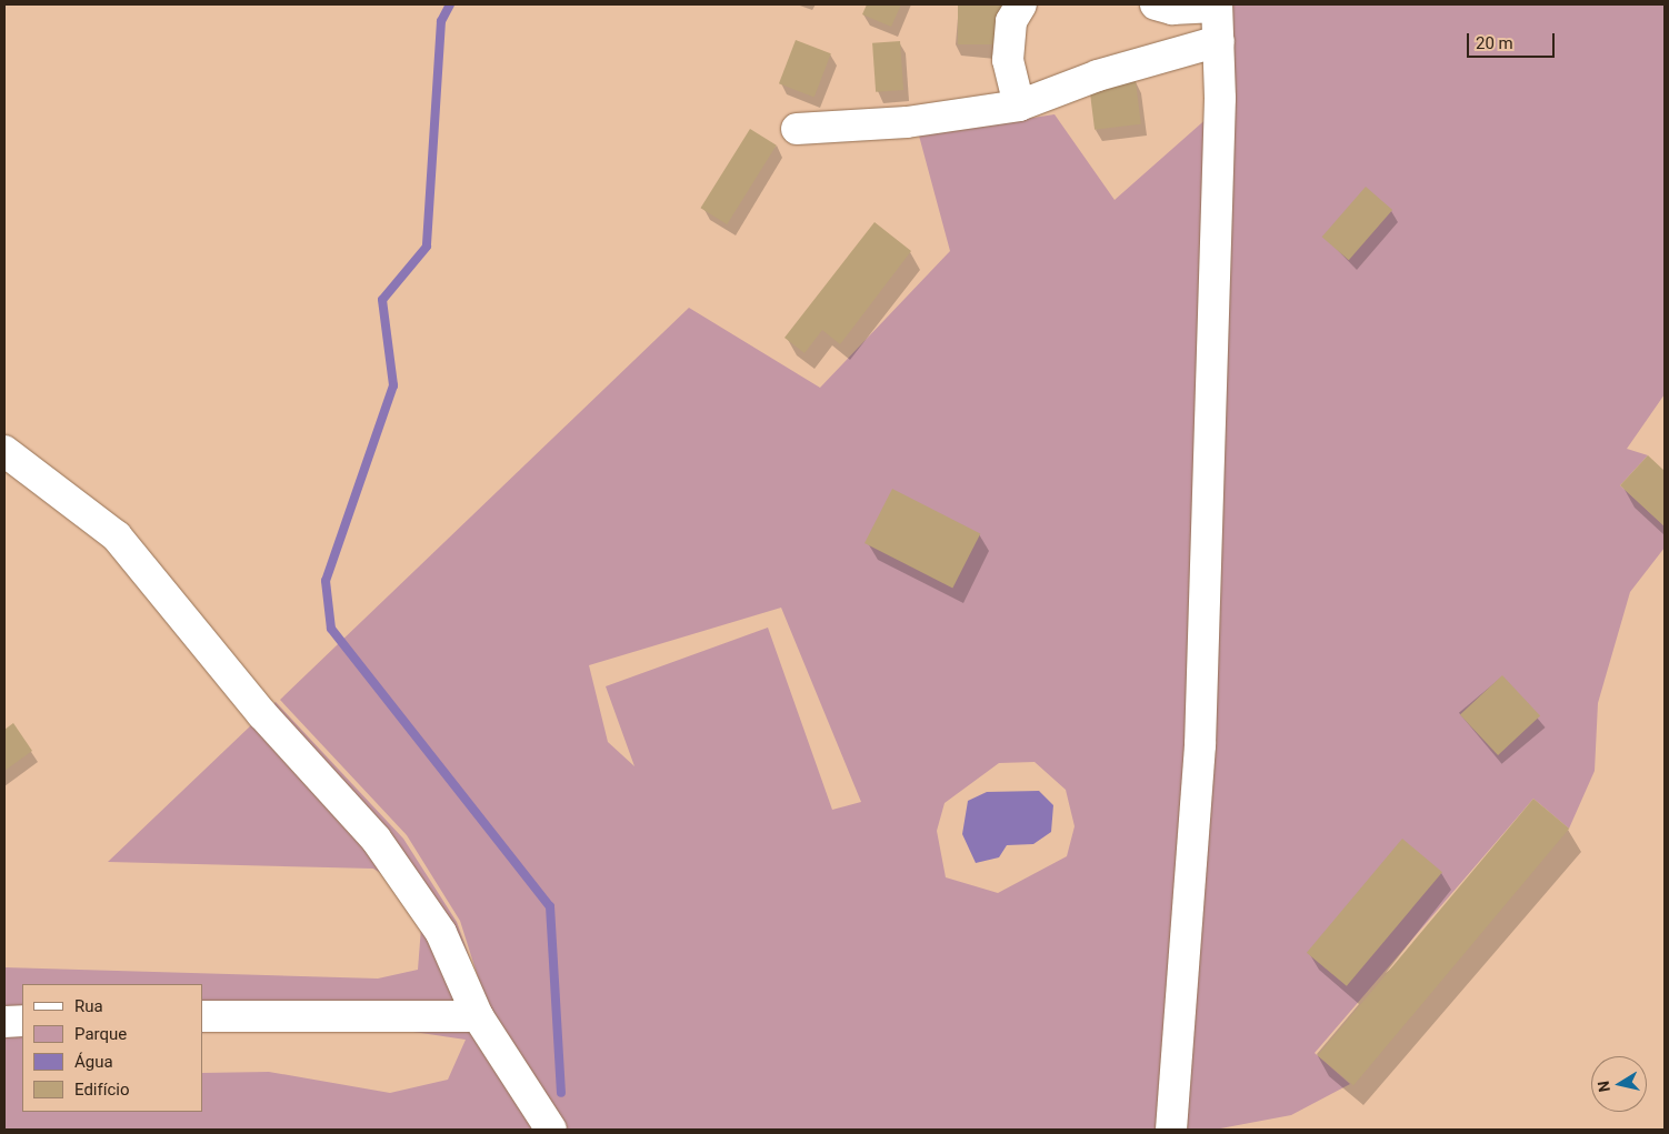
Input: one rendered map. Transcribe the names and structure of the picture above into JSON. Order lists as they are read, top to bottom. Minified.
{"legend":["Rua","Parque","Água","Edifício"],"scale_bar":"20 m","north":"left"}
